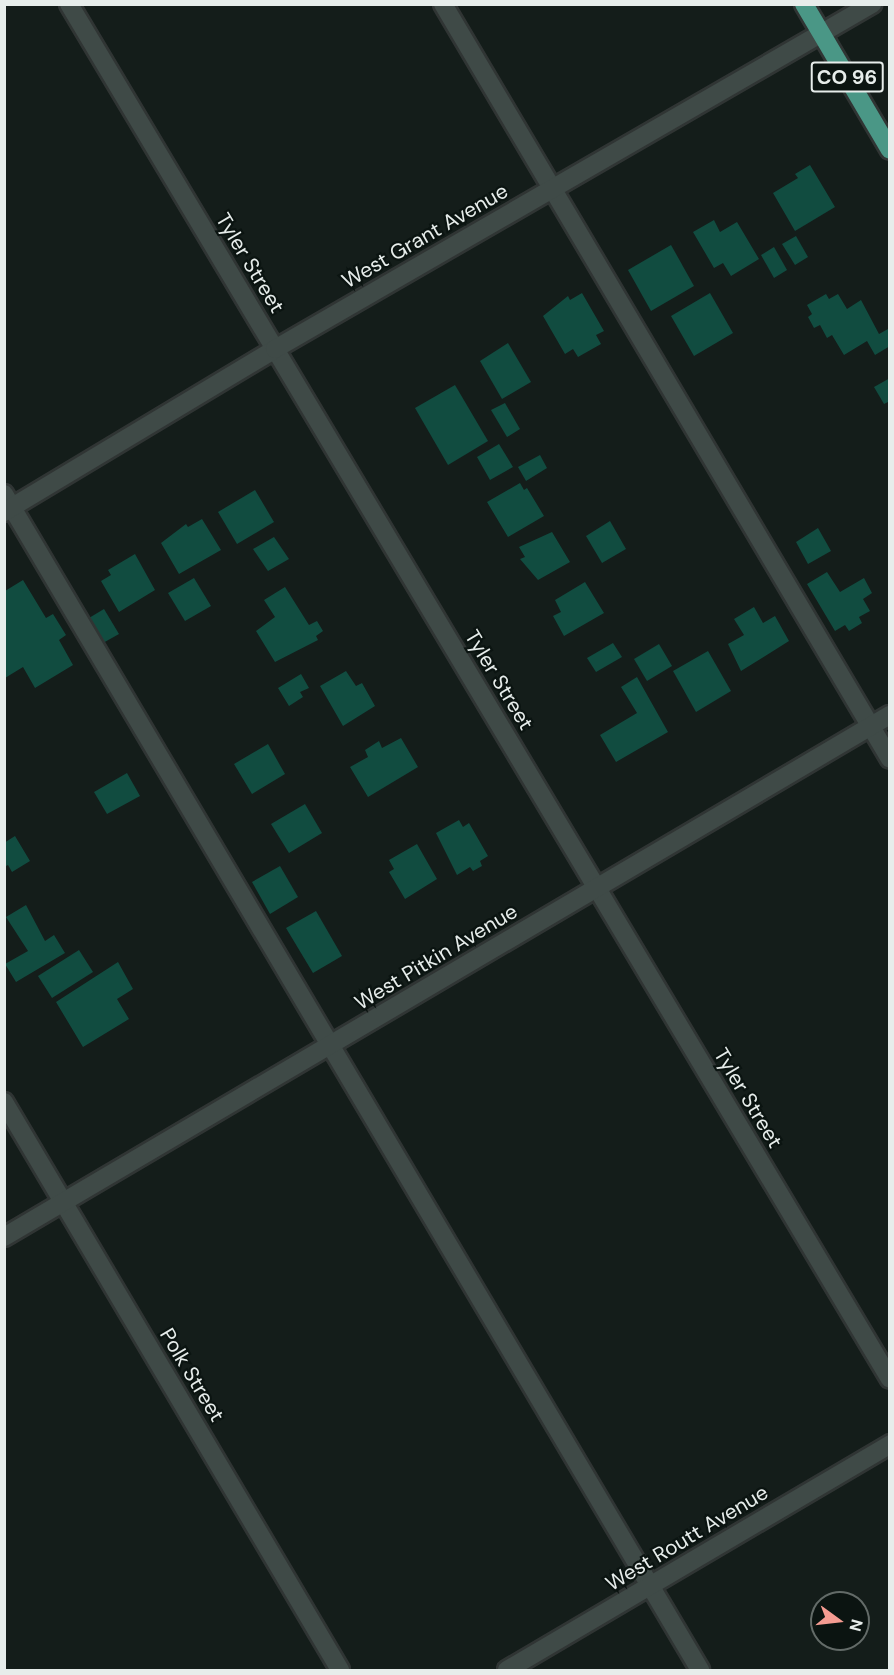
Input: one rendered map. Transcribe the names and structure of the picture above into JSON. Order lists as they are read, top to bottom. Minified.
{"streets":{"main road":["CO 96"],"street":["West Grant Avenue","Tyler Street","West Pitkin Avenue","Polk Street","West Routt Avenue"]},"crossings":[["CO 96","West Grant Avenue"],["West Grant Avenue","Tyler Street"],["Tyler Street","West Pitkin Avenue"],["West Pitkin Avenue","Polk Street"]],"north":"right"}
